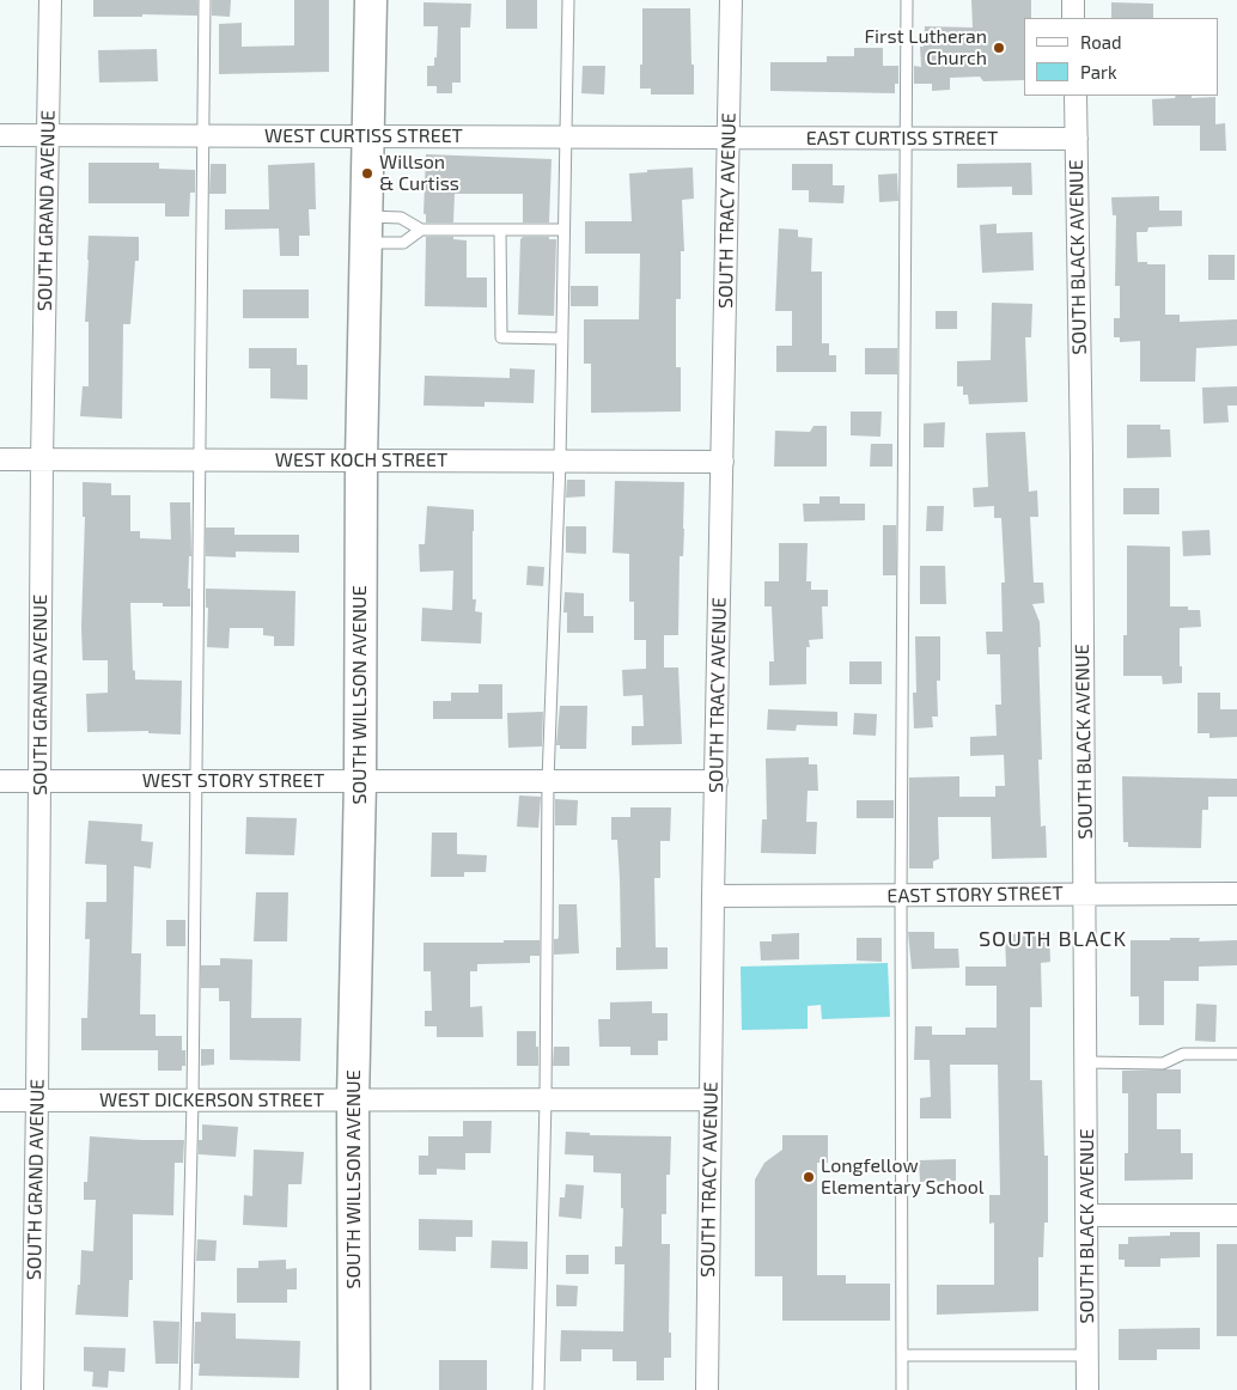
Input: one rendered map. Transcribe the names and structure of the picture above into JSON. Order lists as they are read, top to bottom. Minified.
{"streets":{"main road":["SOUTH WILLSON AVENUE"],"street":["WEST CURTISS STREET","EAST CURTISS STREET","SOUTH GRAND AVENUE","SOUTH TRACY AVENUE","SOUTH BLACK AVENUE","WEST KOCH STREET","WEST STORY STREET","EAST STORY STREET","WEST DICKERSON STREET"]},"crossings":[["WEST CURTISS STREET","EAST CURTISS STREET"],["WEST CURTISS STREET","SOUTH GRAND AVENUE"],["WEST CURTISS STREET","SOUTH TRACY AVENUE"],["WEST CURTISS STREET","SOUTH WILLSON AVENUE"],["EAST CURTISS STREET","SOUTH TRACY AVENUE"],["EAST CURTISS STREET","SOUTH BLACK AVENUE"],["SOUTH GRAND AVENUE","WEST KOCH STREET"],["SOUTH GRAND AVENUE","WEST STORY STREET"],["SOUTH GRAND AVENUE","WEST DICKERSON STREET"],["SOUTH TRACY AVENUE","WEST KOCH STREET"],["SOUTH TRACY AVENUE","WEST STORY STREET"],["SOUTH TRACY AVENUE","EAST STORY STREET"],["SOUTH TRACY AVENUE","WEST DICKERSON STREET"],["SOUTH BLACK AVENUE","EAST STORY STREET"],["WEST KOCH STREET","SOUTH WILLSON AVENUE"],["SOUTH WILLSON AVENUE","WEST STORY STREET"],["SOUTH WILLSON AVENUE","WEST DICKERSON STREET"]],"districts":["SOUTH BLACK"],"places":["First Lutheran Church","Willson & Curtiss","Longfellow Elementary School"],"legend":["Road","Park"]}
